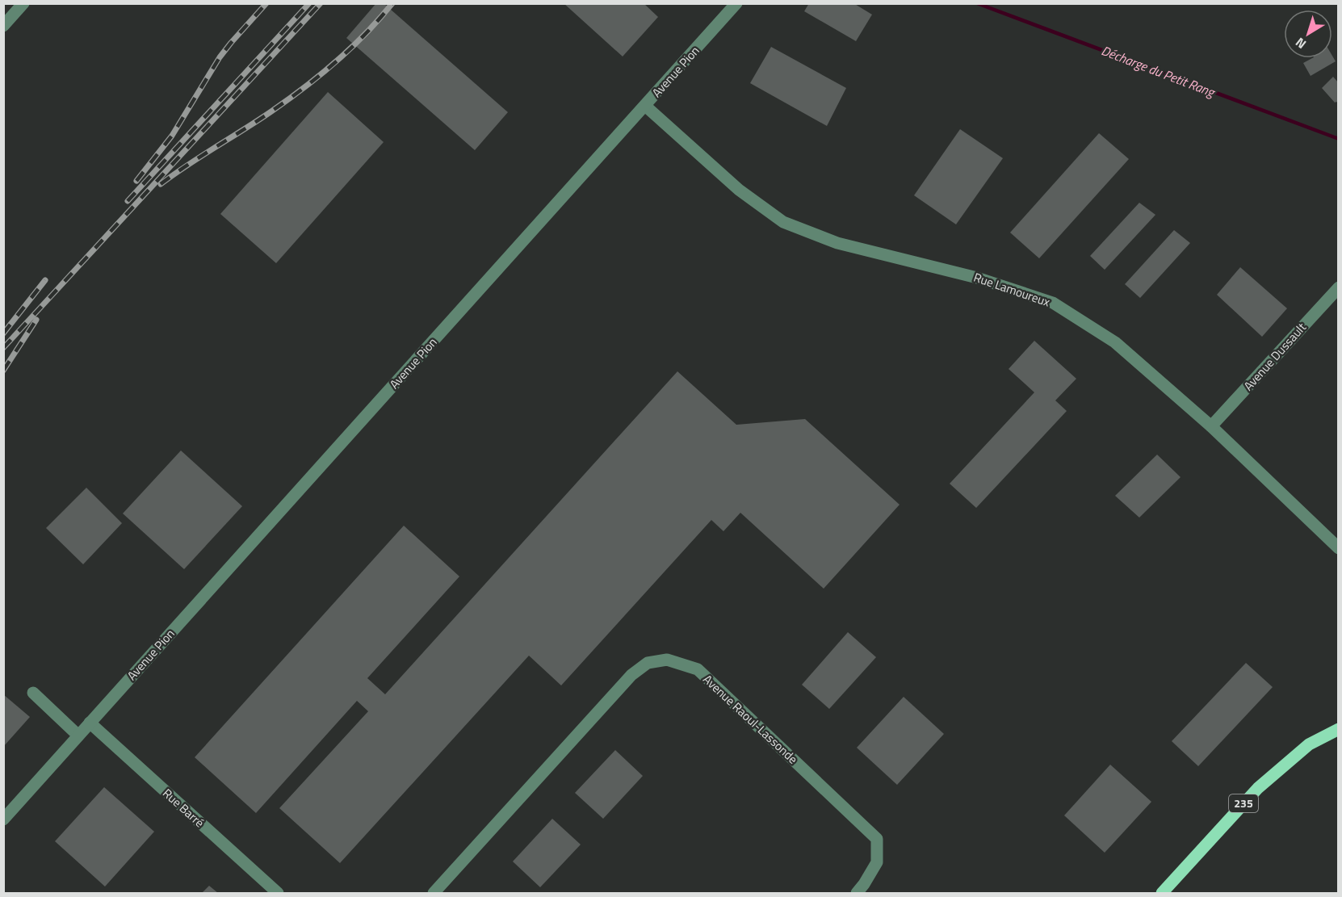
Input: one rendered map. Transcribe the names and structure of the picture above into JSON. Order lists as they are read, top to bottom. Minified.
{"streets":{"main road":["235"],"street":["Avenue Pion","Rue Lamoureux","Avenue Dussault","Avenue Raoul-Lassonde","Rue Barré"]},"crossings":[["Avenue Pion","Rue Lamoureux"],["Avenue Pion","Rue Barré"],["Rue Lamoureux","Avenue Dussault"]],"water":["Décharge du Petit Rang"],"north":"bottom left"}
